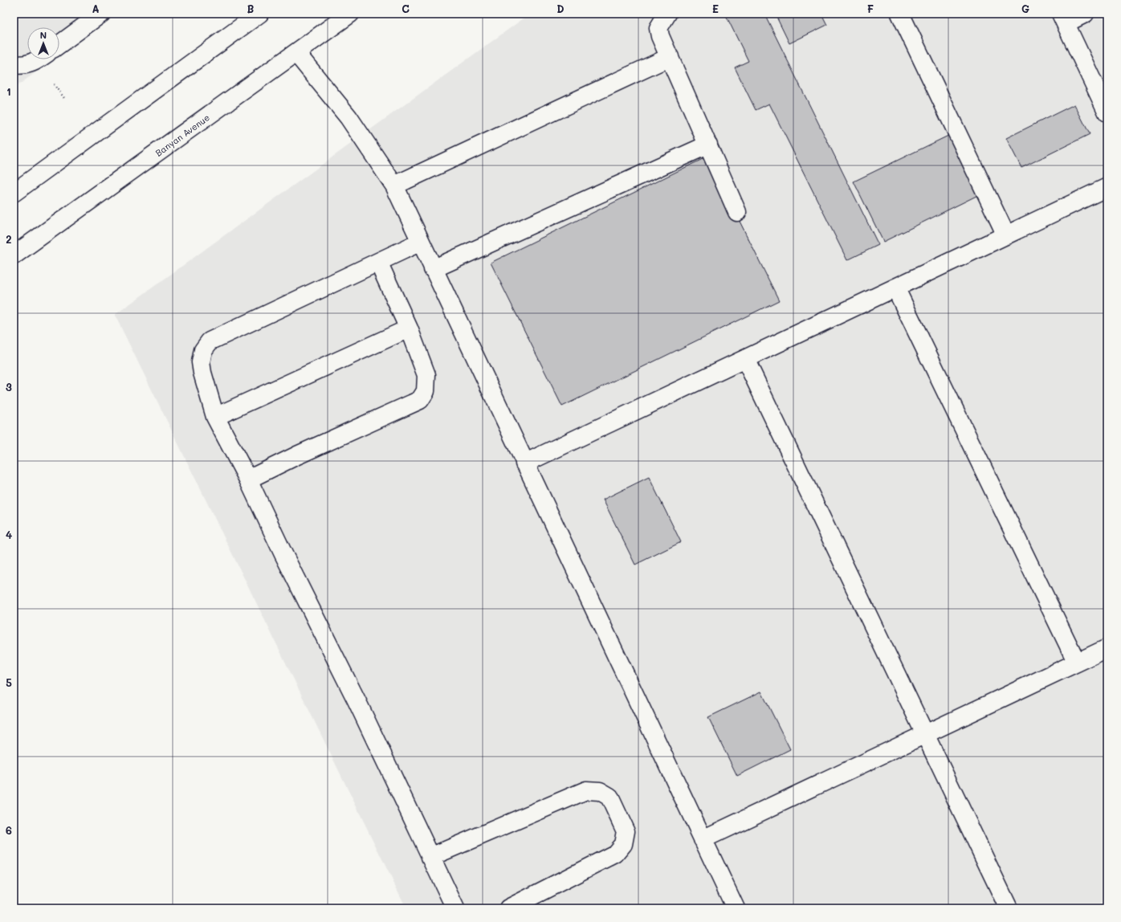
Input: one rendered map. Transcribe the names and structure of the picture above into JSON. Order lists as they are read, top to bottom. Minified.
{"streets":{"street":["Banyan Avenue"]},"north":"top","grid":{"columns":["A","B","C","D","E","F","G"],"rows":["1","2","3","4","5","6"]}}
